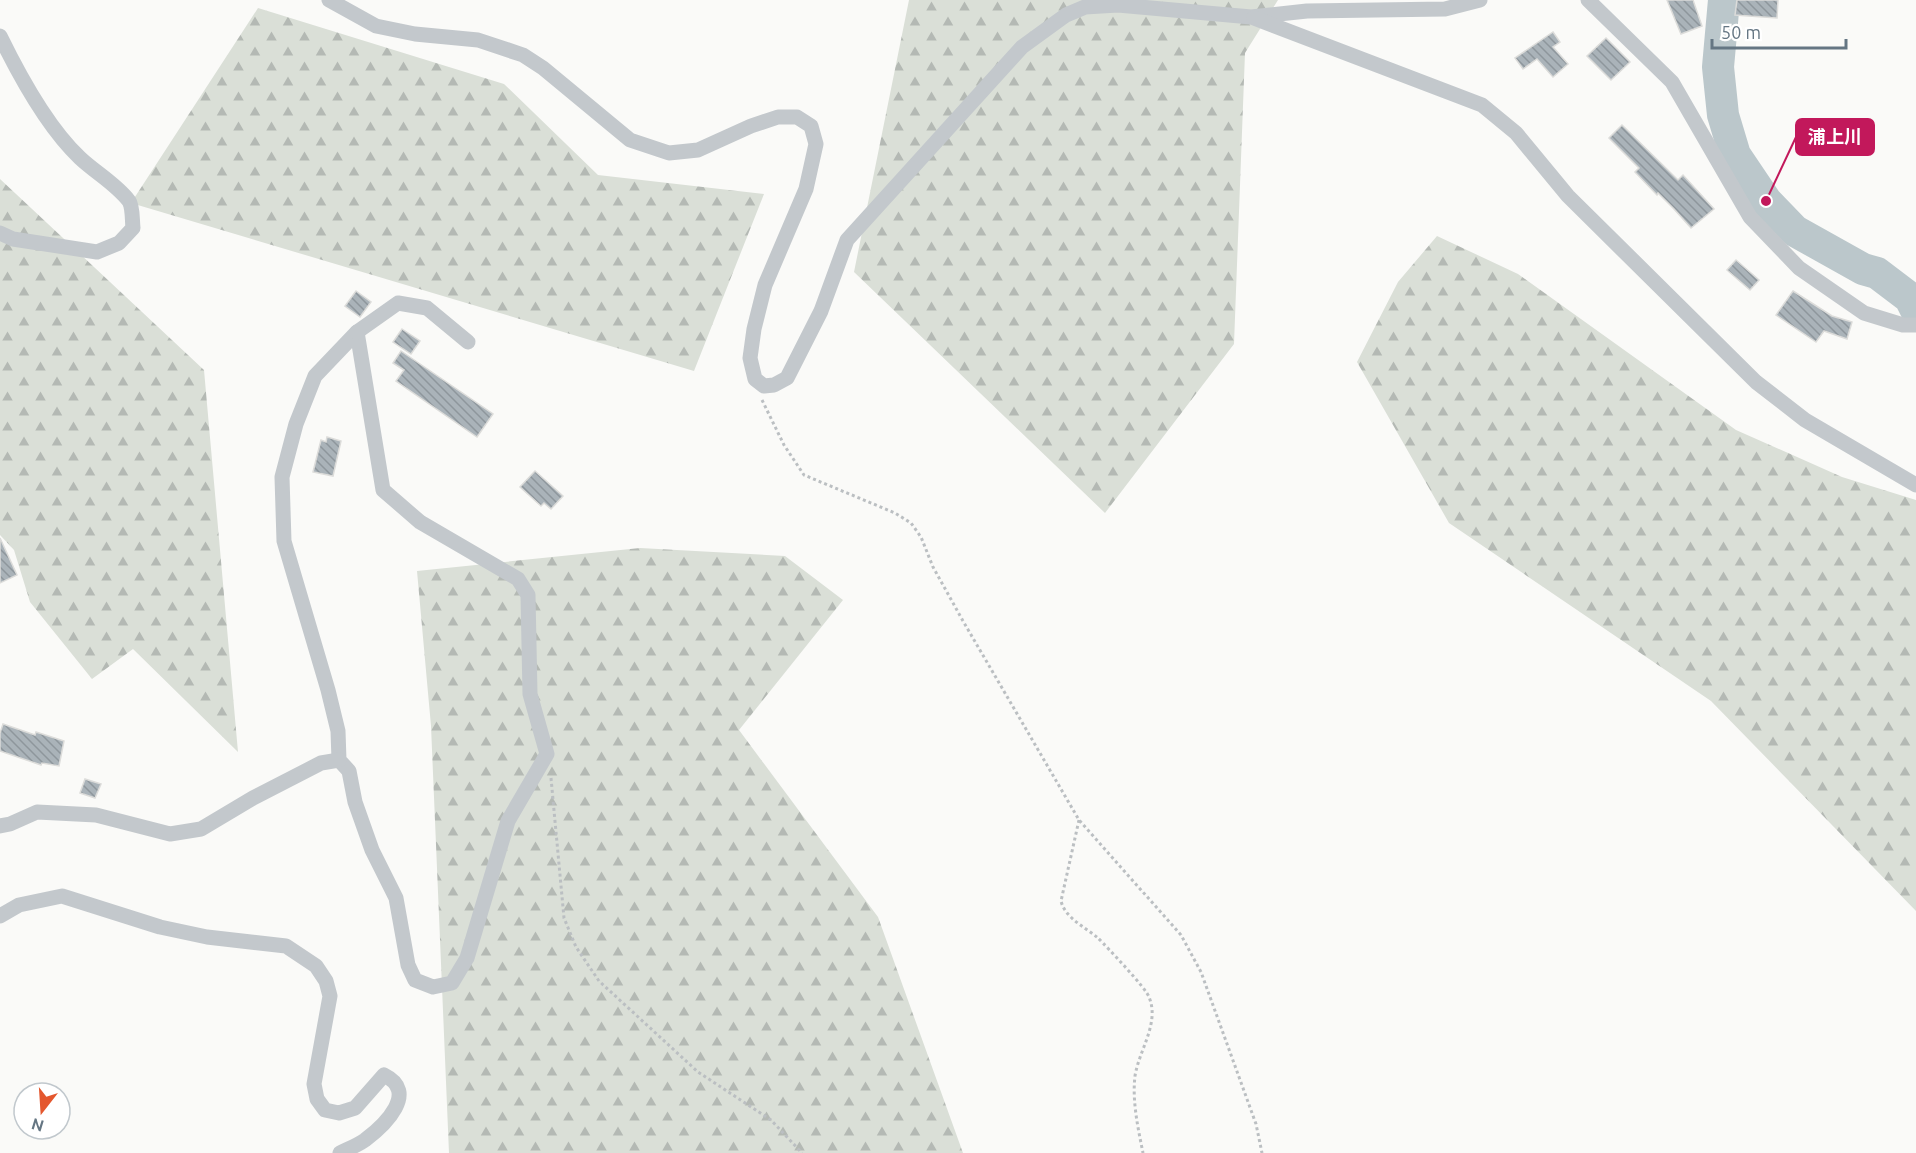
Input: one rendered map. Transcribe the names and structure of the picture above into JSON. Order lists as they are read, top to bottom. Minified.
{"places":["浦上川"],"scale_bar":"50 m","north":"bottom"}
